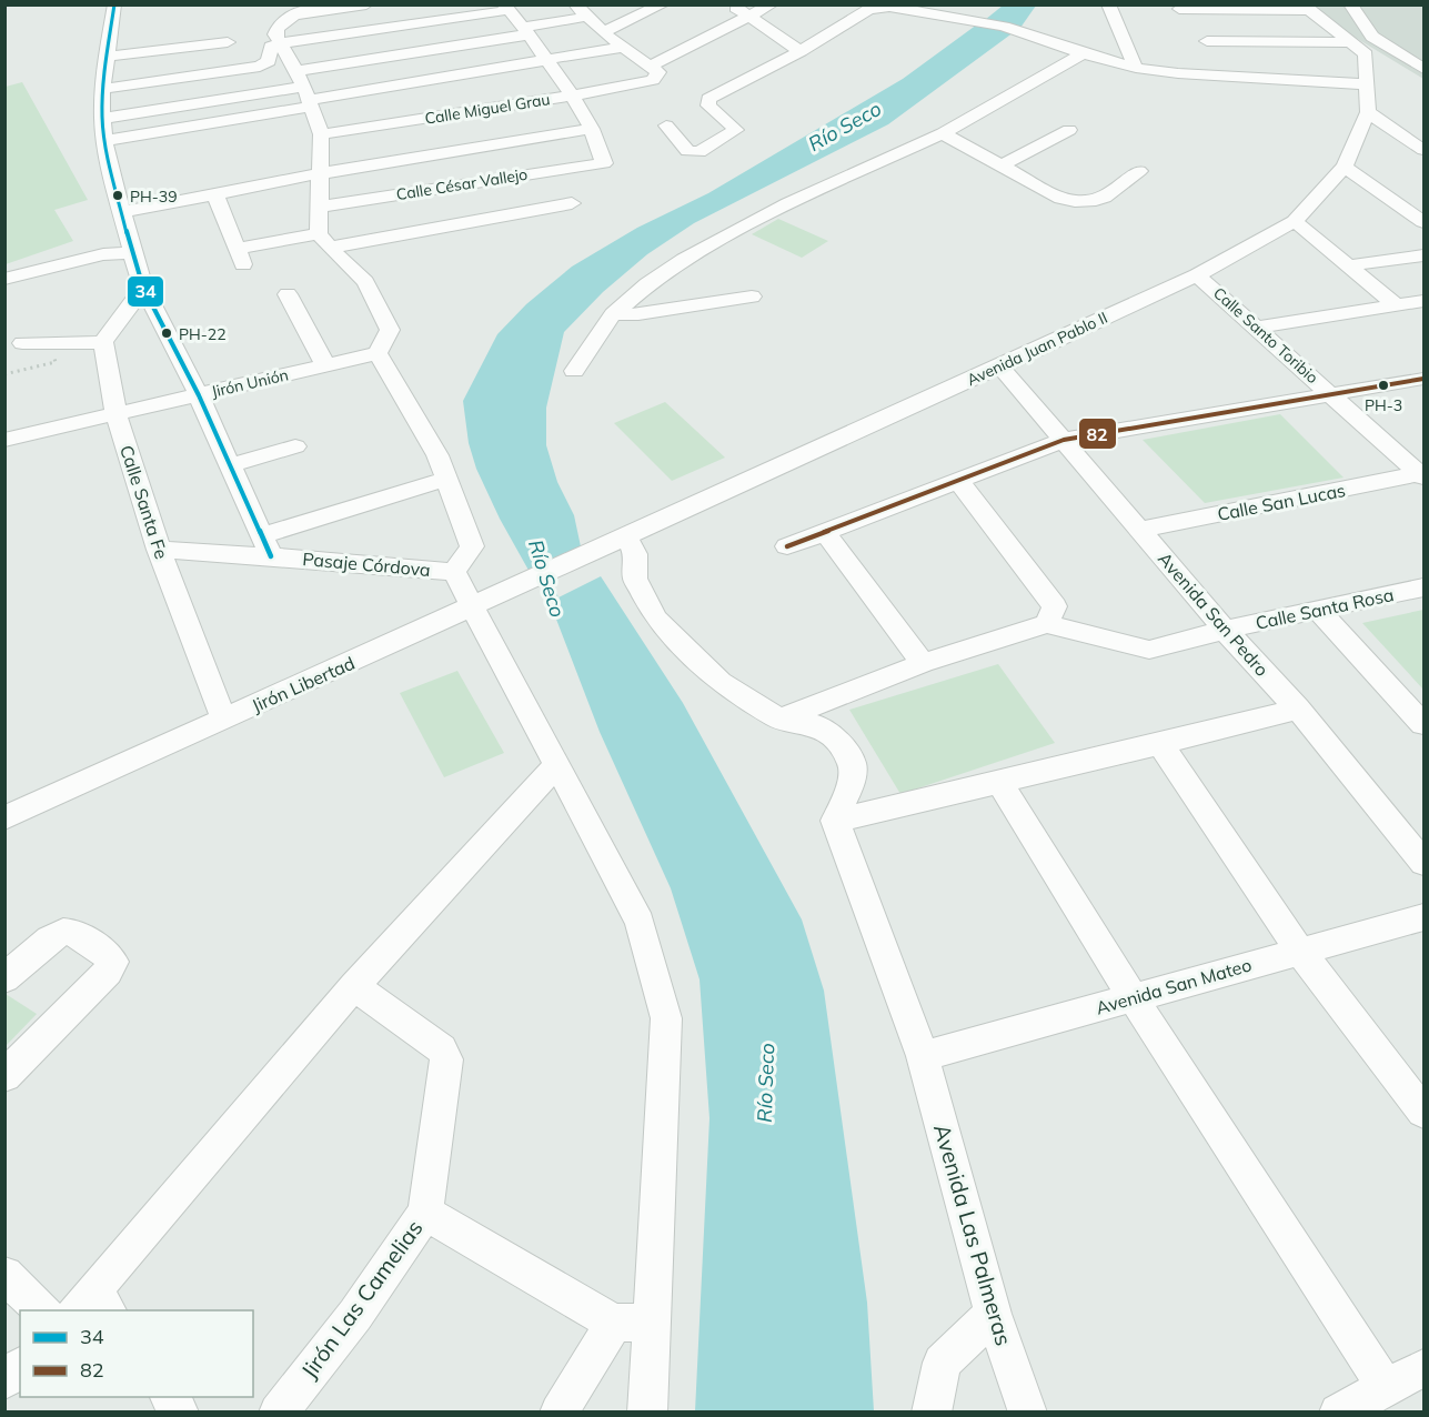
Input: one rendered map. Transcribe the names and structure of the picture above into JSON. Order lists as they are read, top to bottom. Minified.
{"streets":{"street":["Calle Miguel Grau","Calle César Vallejo","Calle Santo Toribio","Avenida Juan Pablo II","Jirón Unión","Calle Santa Fe","Calle San Lucas","Pasaje Córdova","Calle Santa Rosa","Avenida San Pedro","Jirón Libertad","Avenida San Mateo","Avenida Las Palmeras","Jirón Las Camelias"]},"crossings":[["Calle Santo Toribio","Avenida Juan Pablo II"],["Calle Santo Toribio","Calle San Lucas"],["Avenida Juan Pablo II","Avenida San Pedro"],["Avenida Juan Pablo II","Jirón Libertad"],["Jirón Unión","Calle Santa Fe"],["Calle Santa Fe","Pasaje Córdova"],["Calle Santa Fe","Jirón Libertad"],["Calle San Lucas","Avenida San Pedro"],["Pasaje Córdova","Jirón Libertad"],["Calle Santa Rosa","Avenida San Pedro"],["Avenida San Mateo","Avenida Las Palmeras"]],"water":["Río Seco"],"places":["PH-39","PH-22","PH-3"],"lines":["transit line 34","transit line 82"],"legend":["34","82"]}
